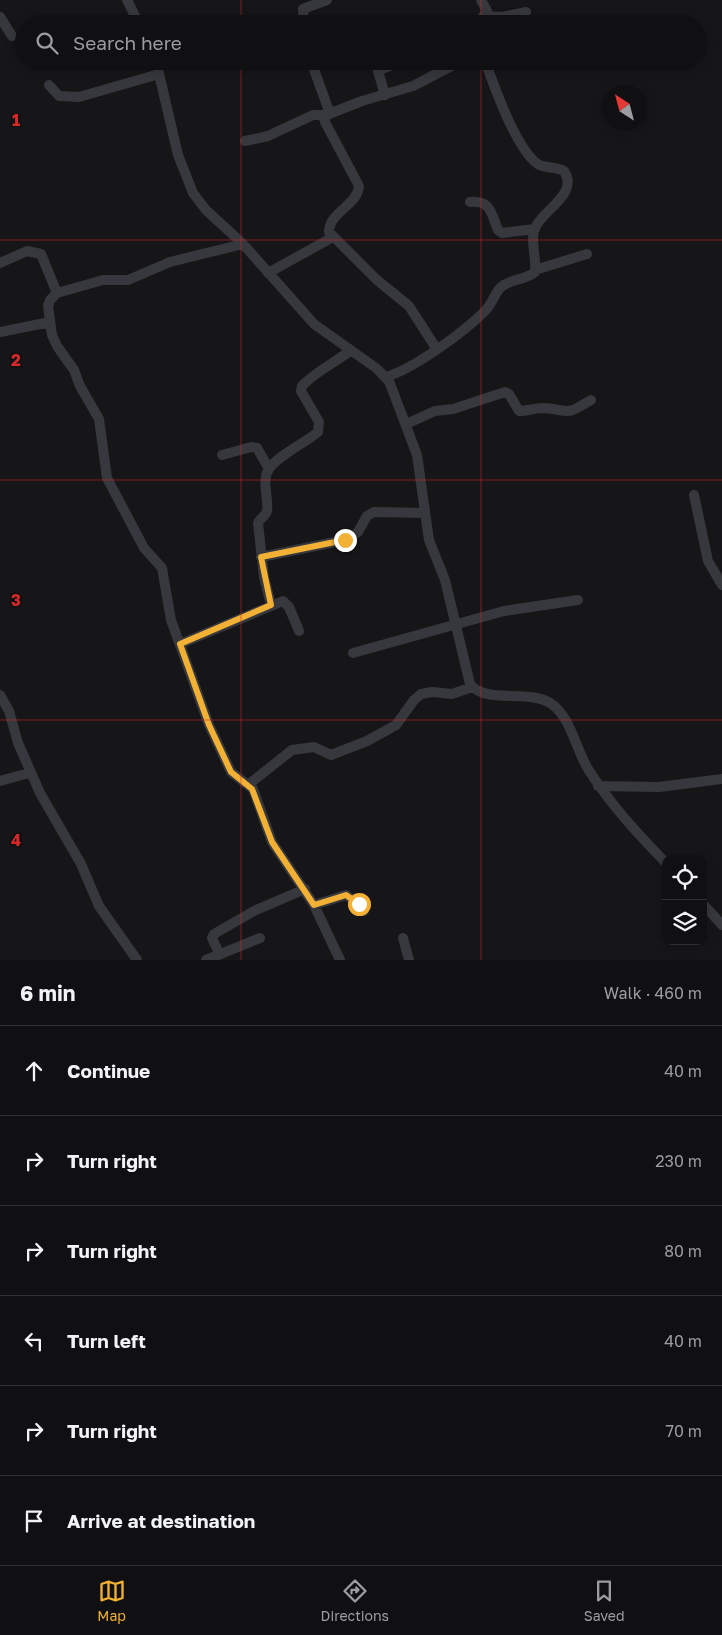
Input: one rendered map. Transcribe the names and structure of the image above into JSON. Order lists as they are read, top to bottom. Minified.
{"north":"top left","page":{"search":"Search here","heading":["6 min","Walk · 460 m"],"list":[["Continue","40 m"],["Turn right","230 m"],["Turn right","80 m"],["Turn left","40 m"],["Turn right","70 m"],"Arrive at destination"],"nav":["Map","Directions","Saved"]},"grid":{"rows":["1","2","3","4"]}}
